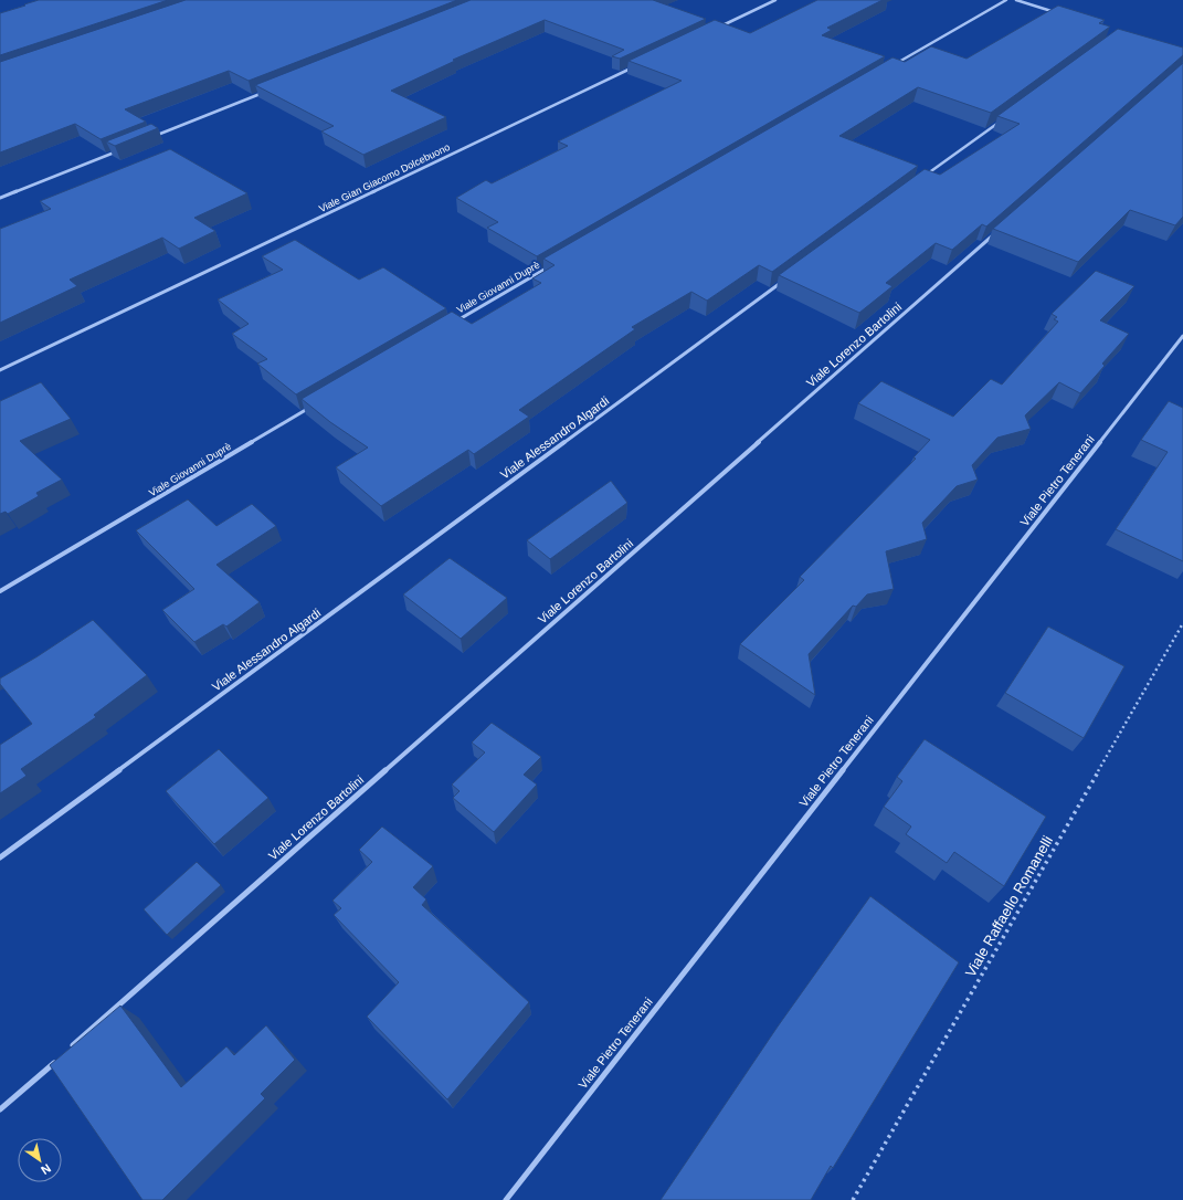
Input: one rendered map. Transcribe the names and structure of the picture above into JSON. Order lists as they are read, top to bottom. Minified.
{"streets":{"street":["Viale Gian Giacomo Dolcebuono","Viale Giovanni Duprè","Viale Lorenzo Bartolini","Viale Alessandro Algardi","Viale Pietro Tenerani"],"path":["Viale Raffaello Romanelli"]},"north":"bottom right"}
